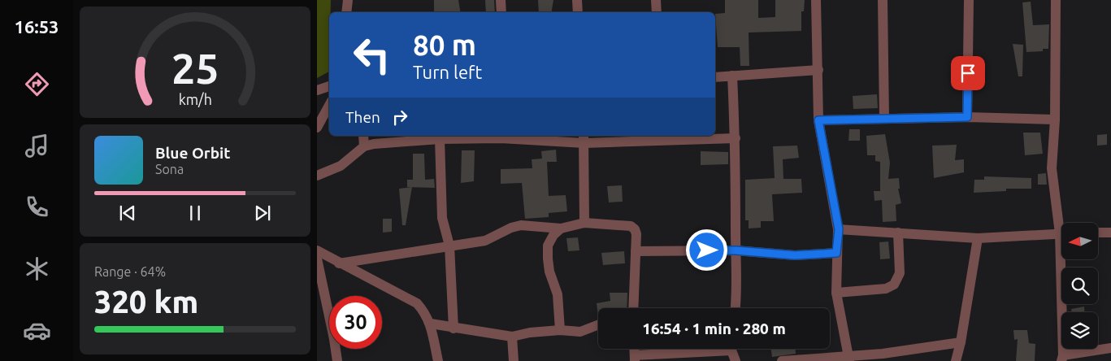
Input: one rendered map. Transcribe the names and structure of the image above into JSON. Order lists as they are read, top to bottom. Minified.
{"north":"left","page":{"tabs":"16:53","turn":["80 m","Turn left"],"then":"Then","song":["Blue Orbit","Sona"],"tile":["Range · 64%","320 km"],"limit":"30","trip":"16:54 · 1 min · 280 m","gauge":["25","km/h"]}}
